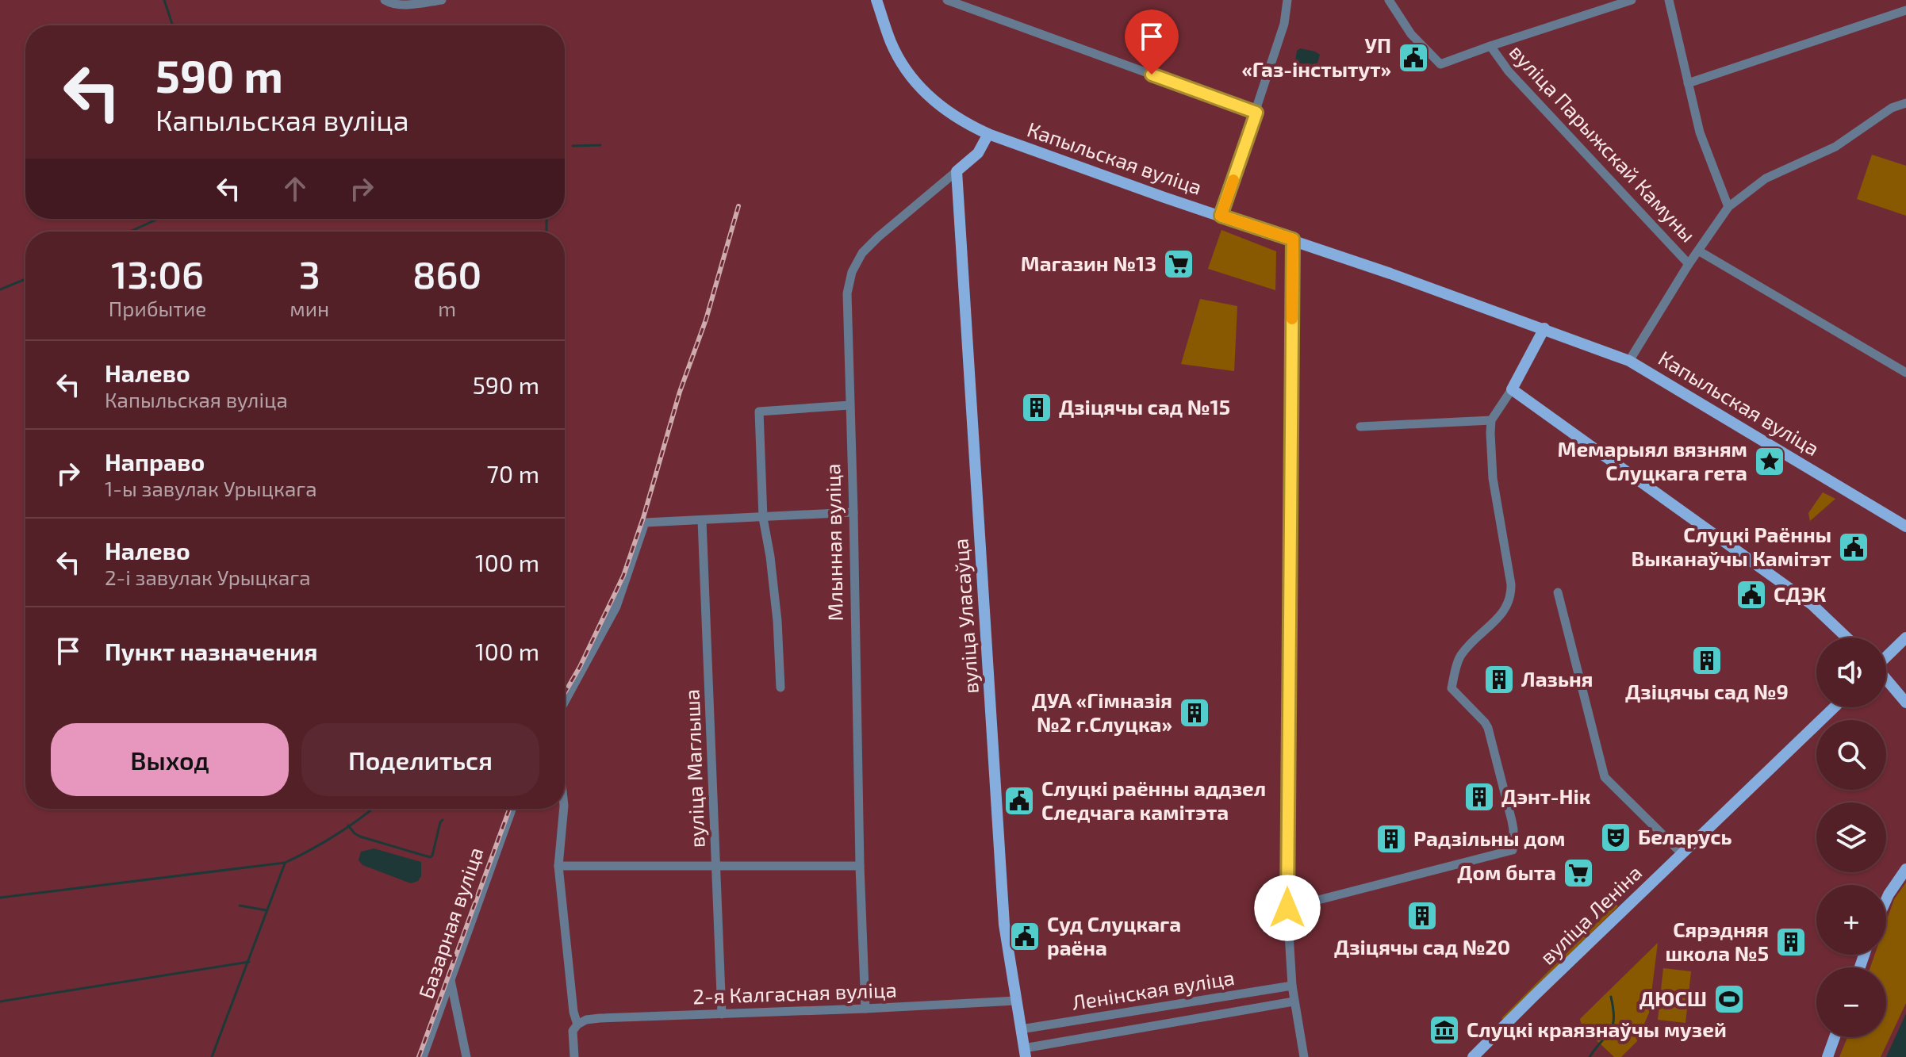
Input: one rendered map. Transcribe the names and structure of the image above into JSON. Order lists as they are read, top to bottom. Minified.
{"streets":{"main road":["Капыльская вуліца","Млынная вуліца","вуліца Уласаўца","вуліца Леніна"],"street":["вуліца Парыжскай Камуны","вуліца Маглыша","Базарная вуліца","Ленінская вуліца","2-я Калгасная вуліца"]},"crossings":[["Капыльская вуліца","Млынная вуліца"],["Млынная вуліца","вуліца Уласаўца"],["Млынная вуліца","2-я Калгасная вуліца"],["вуліца Уласаўца","Ленінская вуліца"],["вуліца Уласаўца","2-я Калгасная вуліца"],["вуліца Маглыша","2-я Калгасная вуліца"]],"places":{"public building":["УП «Газ-інстытут»","Слуцкі Раённы Выканаўчы Камітэт","СДЭК","Слуцкі раённы аддзел Следчага камітэта","Суд Слуцкага раёна"],"supermarket":["Магазин №13","Дом быта"],"building":["Дзіцячы сад №15","Дзіцячы сад №9","Лазьня","ДУА «Гімназія №2 г.Слуцка»","Дэнт-Нік","Радзільны дом","Дзіцячы сад №20","Сярэдняя школа №5"],"place":["Мемарыял вязням Слуцкага гета"],"theatre":["Беларусь"],"sports":["ДЮСШ"],"museum":["Слуцкі краязнаўчы музей"]},"page":{"turn":["590 m","Капыльская вуліца"],"eta":["13:06","Прибытие","3","мин","860","m"],"list":[{"name":"Налево","note":"Капыльская вуліца","value":"590 m"},{"name":"Направо","note":"1-ы завулак Урыцкага","value":"70 m"},{"name":"Налево","note":"2-і завулак Урыцкага","value":"100 m"},{"name":"Пункт назначения","value":"100 m"}],"map_buttons":["+","−"],"buttons":["Выход","Поделиться"]}}
